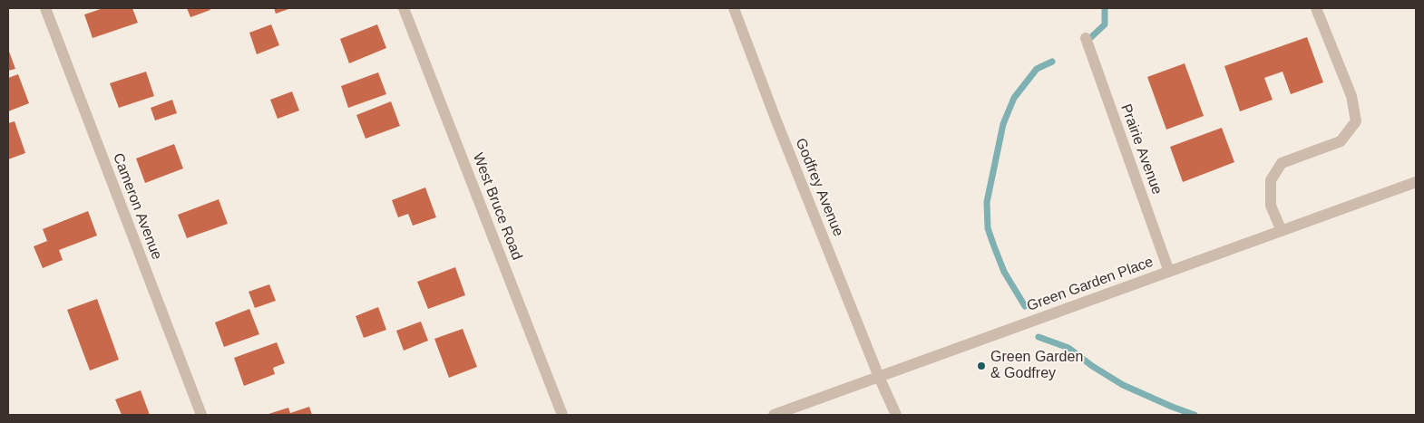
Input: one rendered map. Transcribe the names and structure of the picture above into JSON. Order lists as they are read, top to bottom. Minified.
{"streets":{"street":["Prairie Avenue","Godfrey Avenue","Cameron Avenue","West Bruce Road","Green Garden Place"]},"crossings":[["Prairie Avenue","Green Garden Place"],["Godfrey Avenue","Green Garden Place"]],"places":["Green Garden & Godfrey"]}
